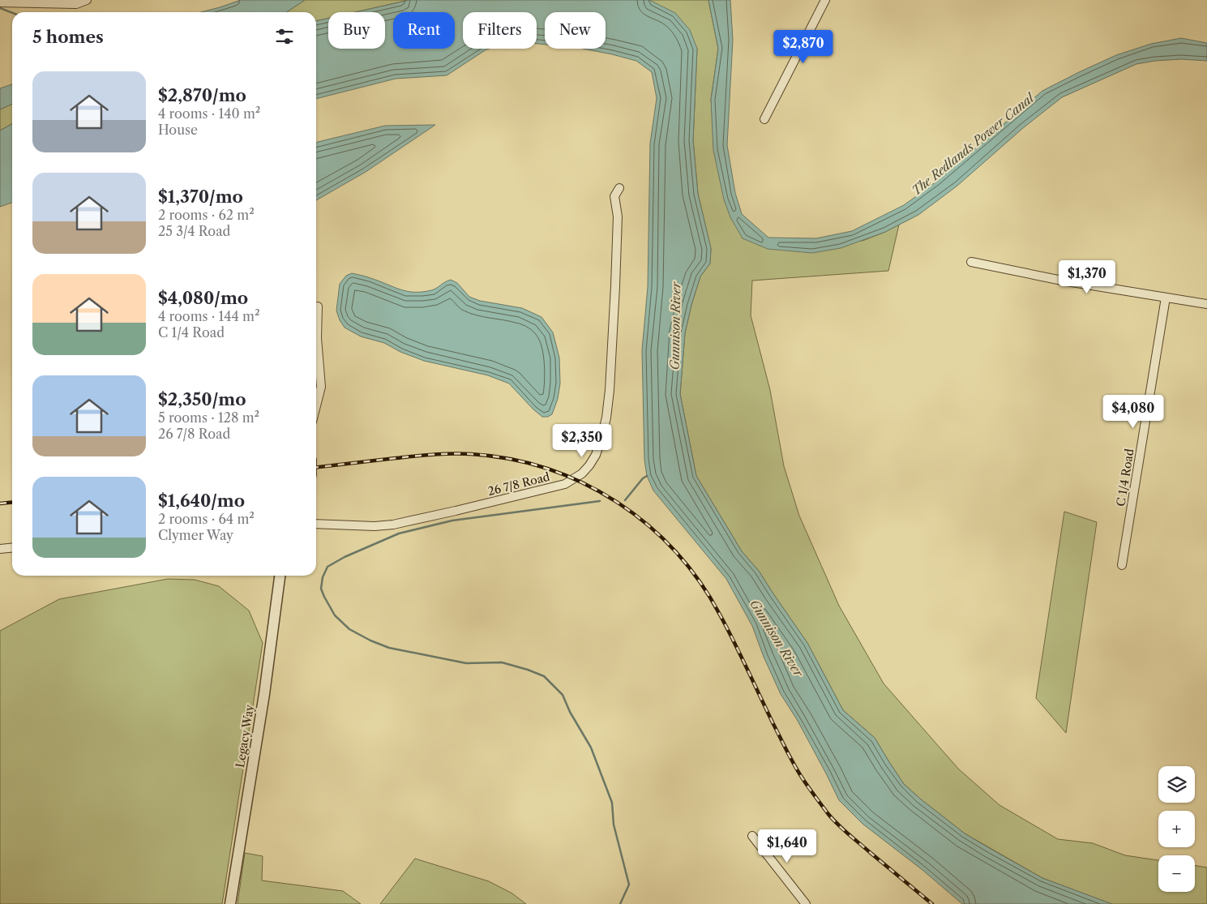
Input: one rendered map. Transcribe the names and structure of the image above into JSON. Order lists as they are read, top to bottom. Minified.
{"streets":{"street":["C 1/4 Road","26 7/8 Road","Legacy Way"]},"water":["The Redlands Power Canal","Gunnison River"],"page":{"chip":["Buy","Rent","Filters","New"],"heading":"5 homes","price":["$2,870","$1,370","$4,080","$2,350","$1,640"],"list":[{"name":"$2,870/mo","note":"4 rooms · 140 m² · House"},{"name":"$1,370/mo","note":"2 rooms · 62 m² · 25 3/4 Road"},{"name":"$4,080/mo","note":"4 rooms · 144 m² · C 1/4 Road"},{"name":"$2,350/mo","note":"5 rooms · 128 m² · 26 7/8 Road"},{"name":"$1,640/mo","note":"2 rooms · 64 m² · Clymer Way"}],"map_buttons":["+","−"]}}
